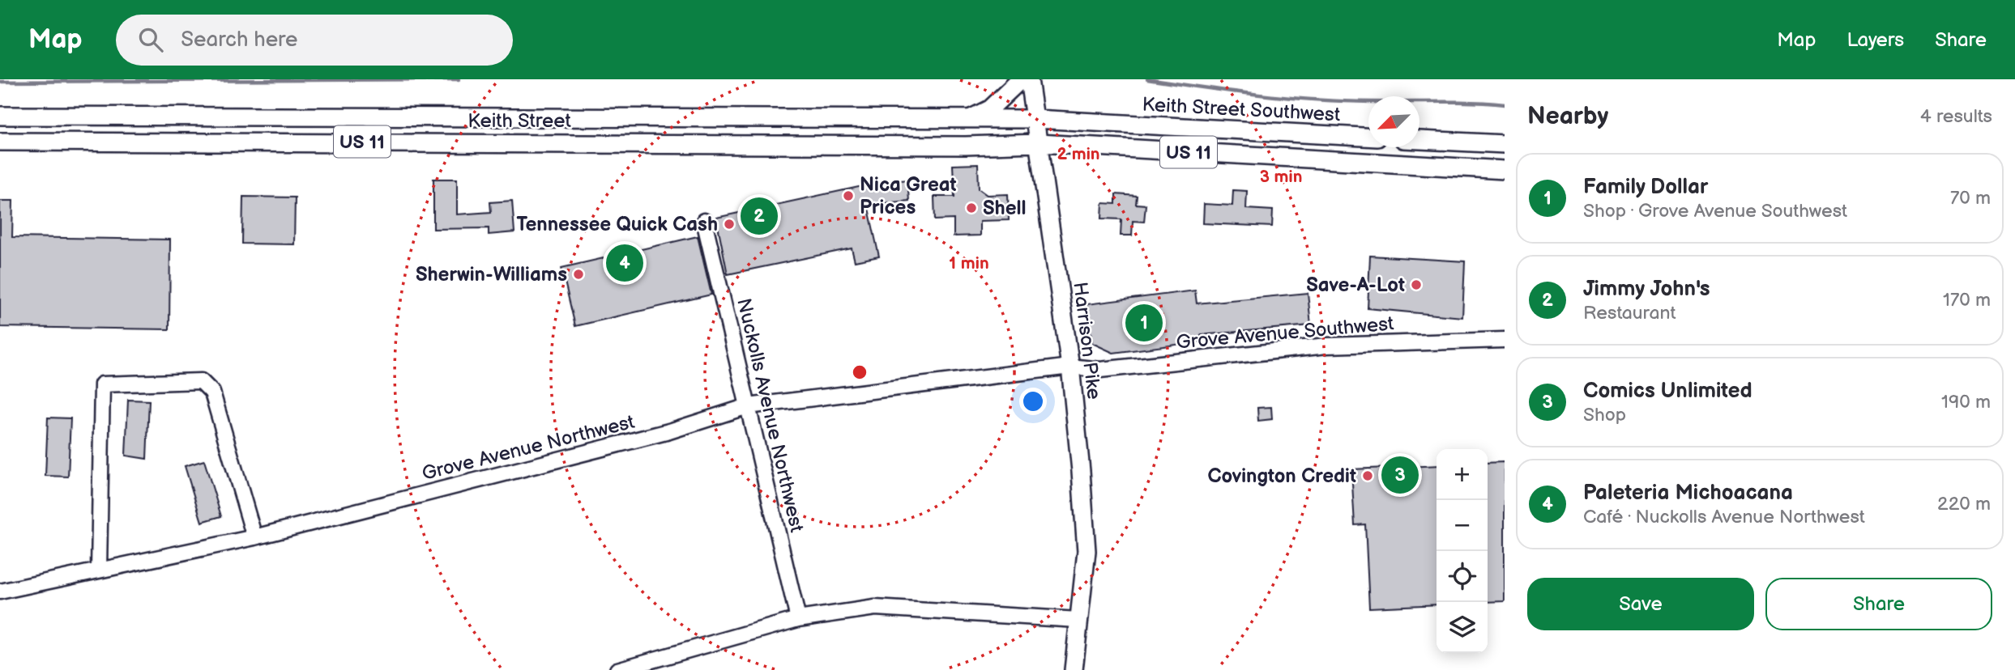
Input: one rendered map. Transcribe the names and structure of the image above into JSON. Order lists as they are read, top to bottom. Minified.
{"streets":{"main road":["Keith Street Southwest","Keith Street","US 11","Harrison Pike"],"street":["Grove Avenue Southwest","Nuckolls Avenue Northwest","Grove Avenue Northwest"]},"crossings":[["Keith Street Southwest","Keith Street"],["Keith Street Southwest","Harrison Pike"],["Keith Street","US 11"],["Keith Street","Harrison Pike"],["US 11","Harrison Pike"],["Grove Avenue Southwest","Harrison Pike"],["Grove Avenue Southwest","Grove Avenue Northwest"],["Harrison Pike","Grove Avenue Northwest"],["Nuckolls Avenue Northwest","Grove Avenue Northwest"]],"places":["Nica Great Prices","Shell","Tennessee Quick Cash","Sherwin-Williams","Save-A-Lot","Covington Credit"],"north":"bottom left","page":{"header":"Map","search":"Search here","nav":["Map","Layers","Share"],"heading":["Nearby","4 results"],"list":[{"mark":"1","name":"Family Dollar","note":"Shop · Grove Avenue Southwest","value":"70 m"},{"mark":"2","name":"Jimmy John's","note":"Restaurant","value":"170 m"},{"mark":"3","name":"Comics Unlimited","note":"Shop","value":"190 m"},{"mark":"4","name":"Paleteria Michoacana","note":"Café · Nuckolls Avenue Northwest","value":"220 m"}],"pins":["2","4","1","3"],"map_buttons":["+","−"],"buttons":["Save","Share"]},"rings":["2 min","3 min","1 min"]}
